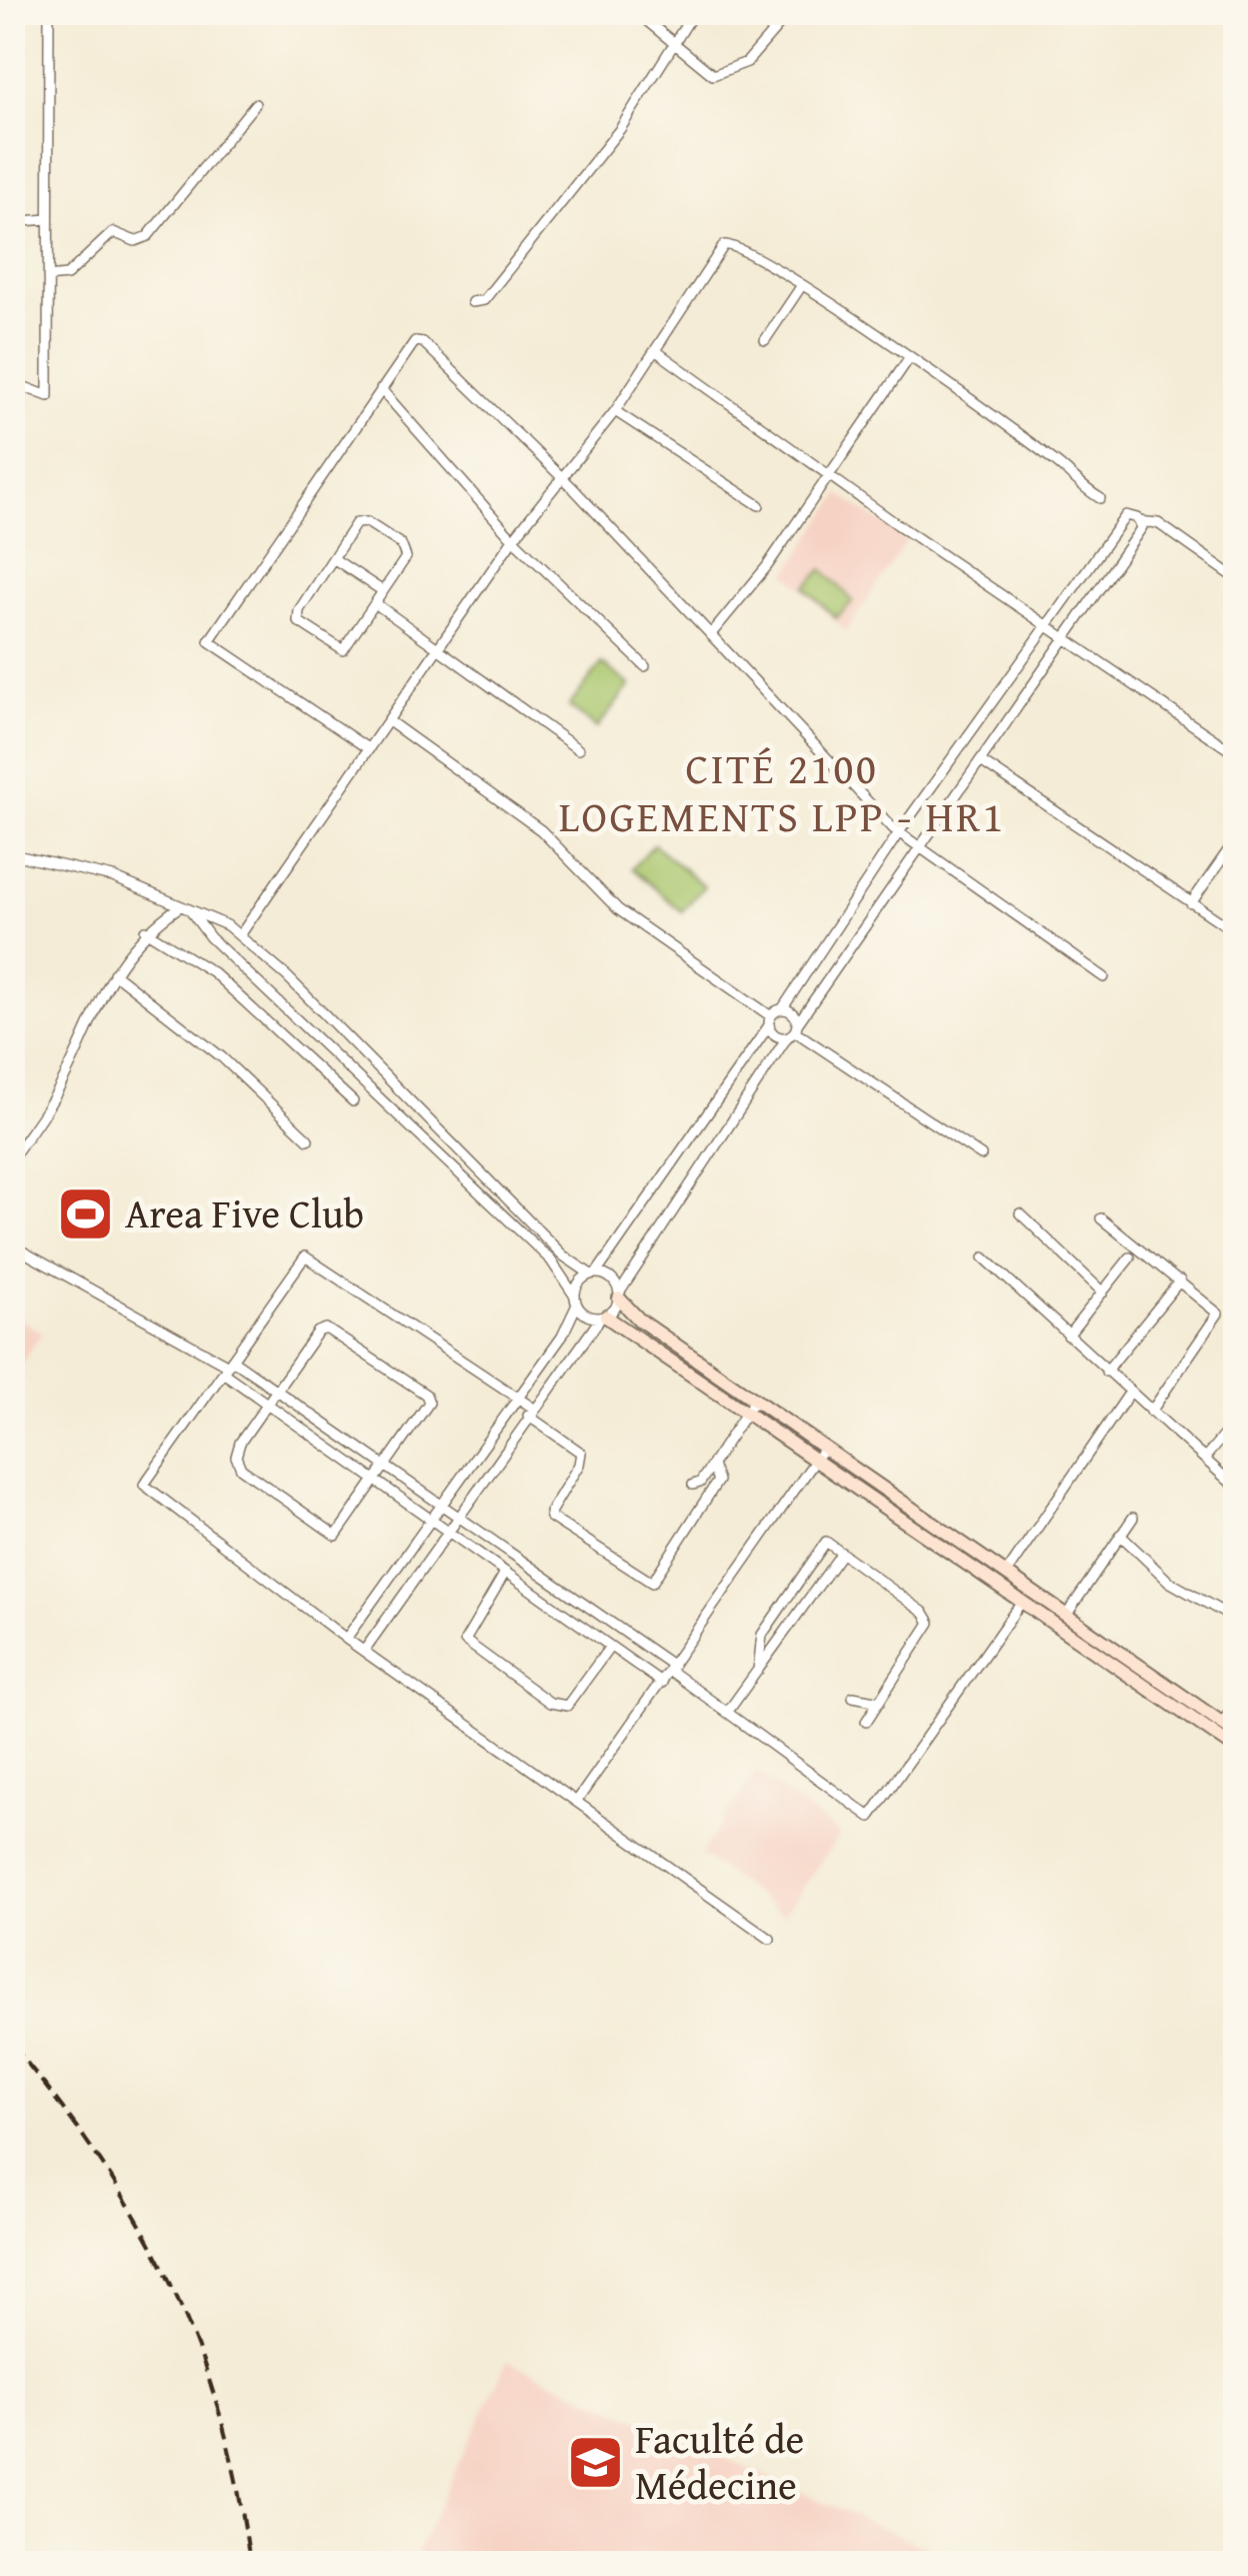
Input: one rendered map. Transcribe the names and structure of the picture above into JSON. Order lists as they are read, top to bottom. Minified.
{"districts":["CITÉ 2100 LOGEMENTS LPP - HR1"],"places":{"sports":["Area Five Club"],"school or university":["Faculté de Médecine"]}}
